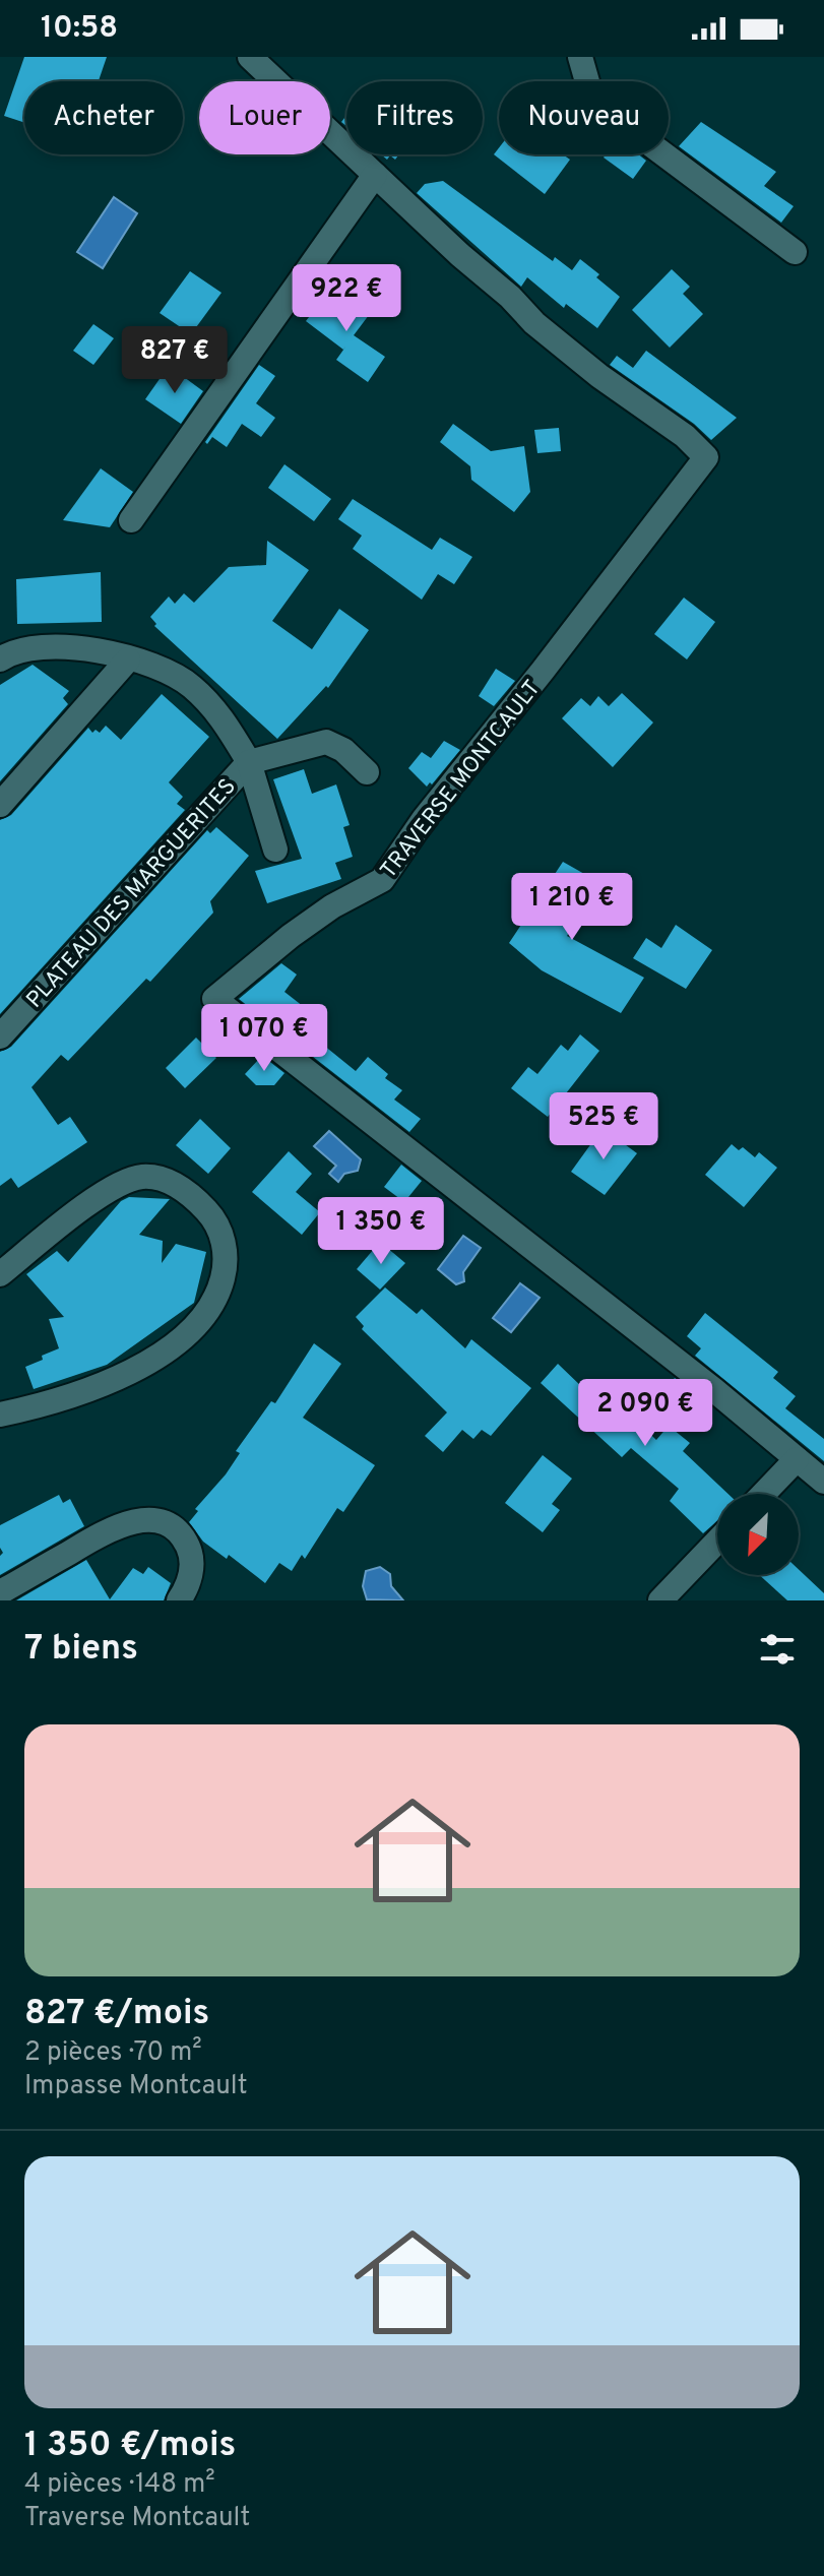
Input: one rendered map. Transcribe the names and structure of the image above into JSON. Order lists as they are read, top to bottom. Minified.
{"streets":{"street":["TRAVERSE MONTCAULT","PLATEAU DES MARGUERITES"]},"north":"bottom left","page":{"status":"10:58","chip":["Acheter","Louer","Filtres","Nouveau"],"price":["922 €","827 €","1 210 €","1 070 €","525 €","1 350 €","2 090 €"],"heading":"7 biens","list":[{"name":"827 €/mois","note":"2 pièces · 70 m² · Impasse Montcault"},{"name":"1 350 €/mois","note":"4 pièces · 148 m² · Traverse Montcault"}]}}
